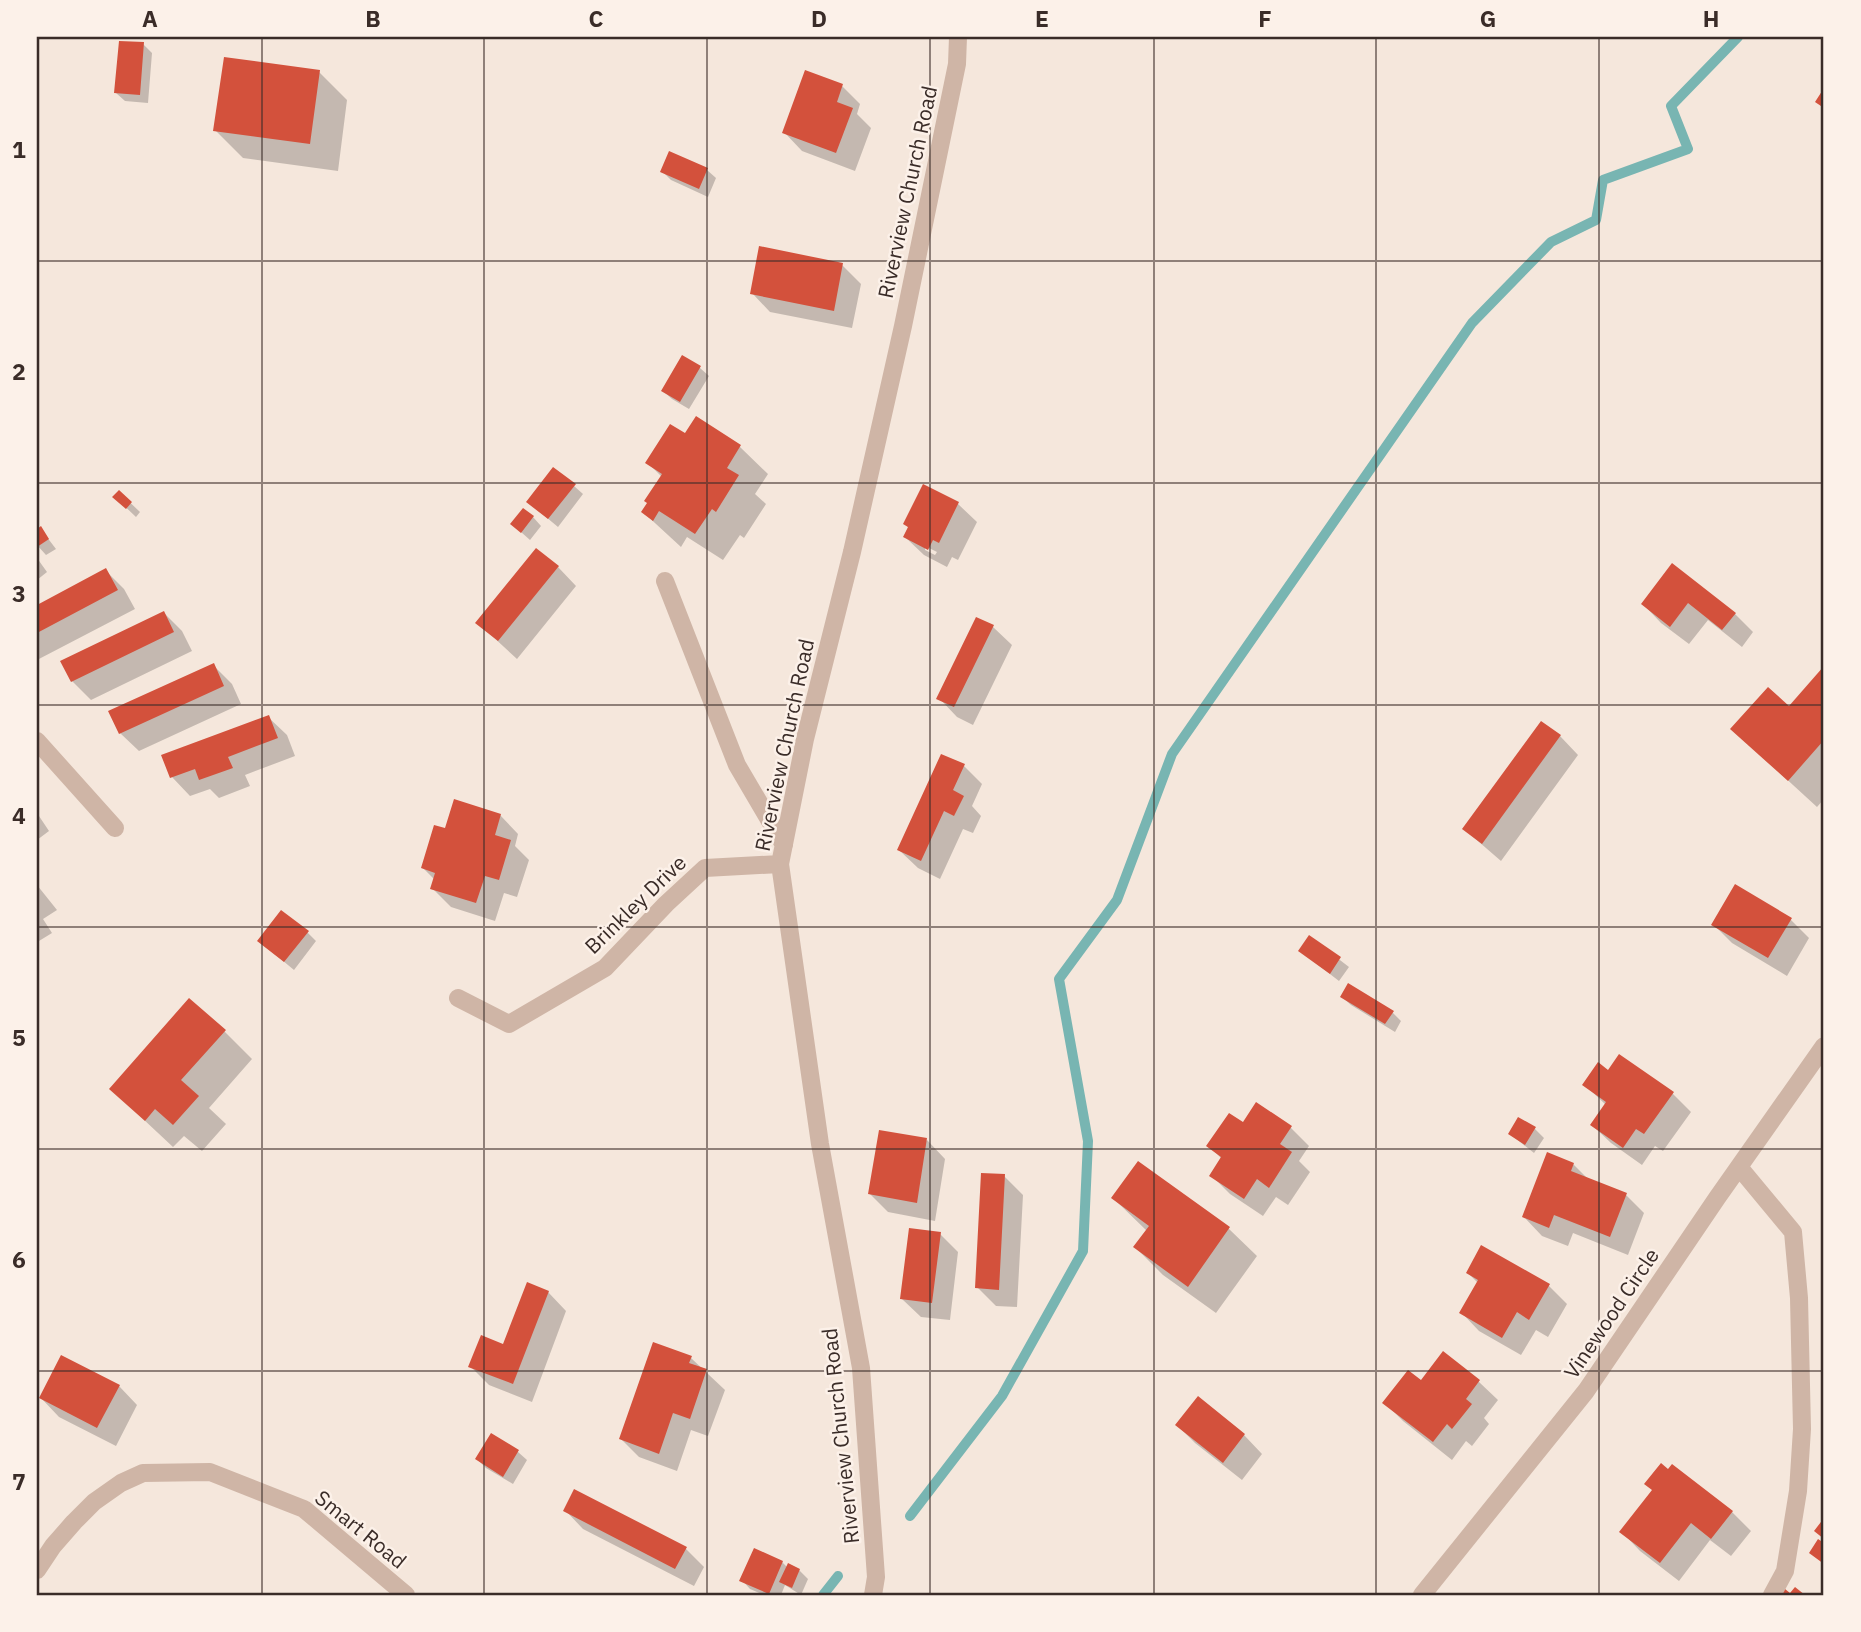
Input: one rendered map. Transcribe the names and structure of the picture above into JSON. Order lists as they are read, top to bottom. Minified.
{"streets":{"street":["Riverview Church Road","Brinkley Drive","Vinewood Circle","Smart Road"]},"crossings":[["Riverview Church Road","Brinkley Drive"]],"grid":{"columns":["A","B","C","D","E","F","G","H"],"rows":["1","2","3","4","5","6","7"]}}
